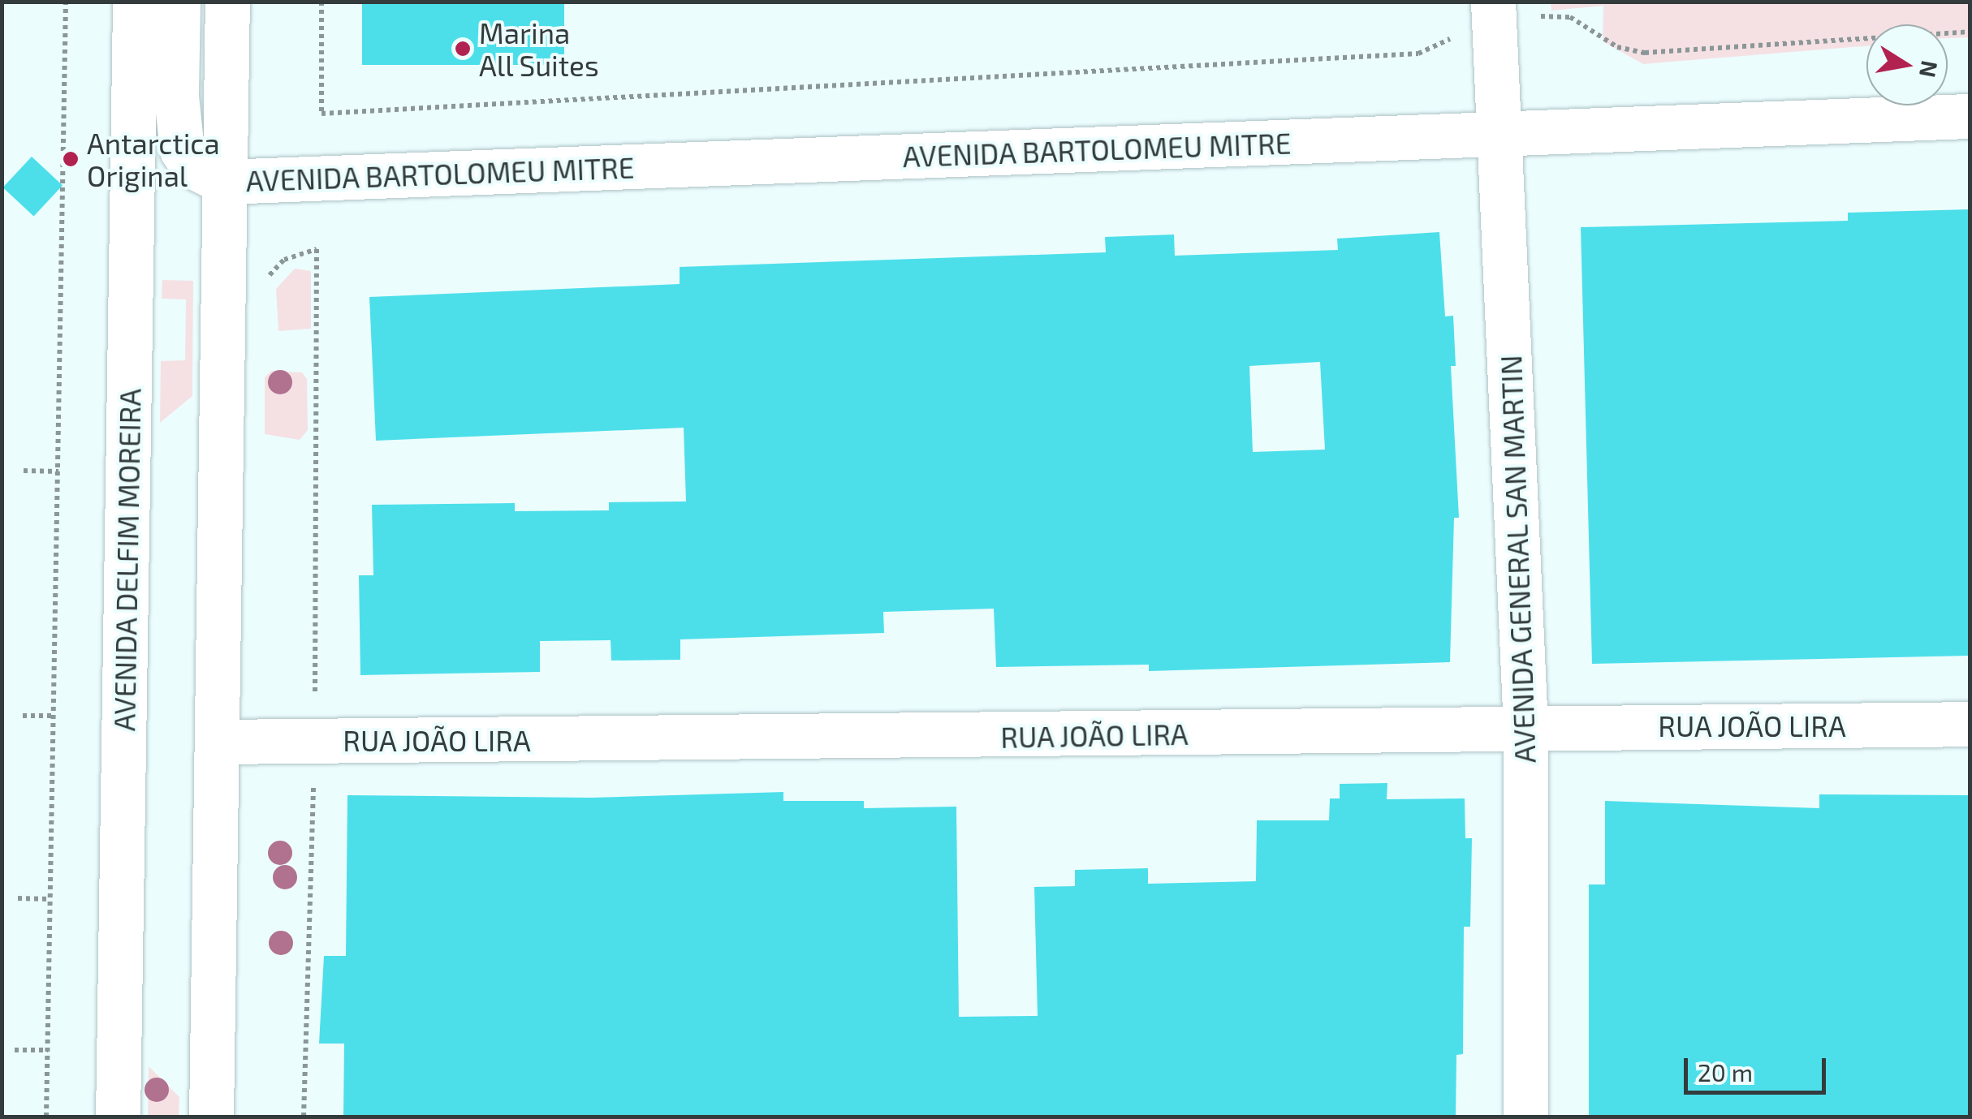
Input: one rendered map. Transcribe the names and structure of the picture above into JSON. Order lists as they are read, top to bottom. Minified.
{"streets":{"main road":["AVENIDA BARTOLOMEU MITRE","AVENIDA GENERAL SAN MARTIN","AVENIDA DELFIM MOREIRA","RUA JOÃO LIRA"]},"crossings":[["AVENIDA BARTOLOMEU MITRE","AVENIDA GENERAL SAN MARTIN"],["AVENIDA GENERAL SAN MARTIN","RUA JOÃO LIRA"]],"places":["Marina All Suites","Antarctica Original"],"scale_bar":"20 m","north":"right"}
